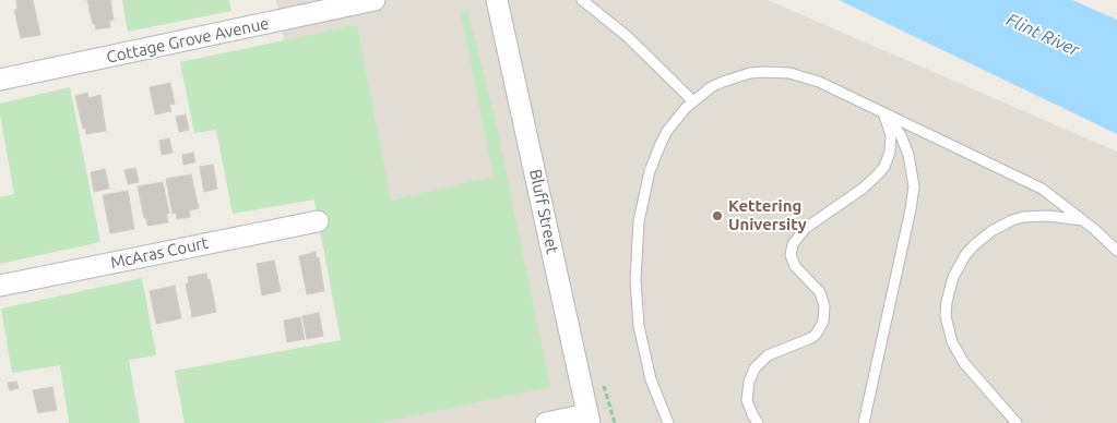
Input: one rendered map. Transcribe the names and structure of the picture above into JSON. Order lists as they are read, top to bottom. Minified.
{"streets":{"street":["Cottage Grove Avenue","Bluff Street","McAras Court"]},"water":["Flint River"],"places":["Kettering University"]}
